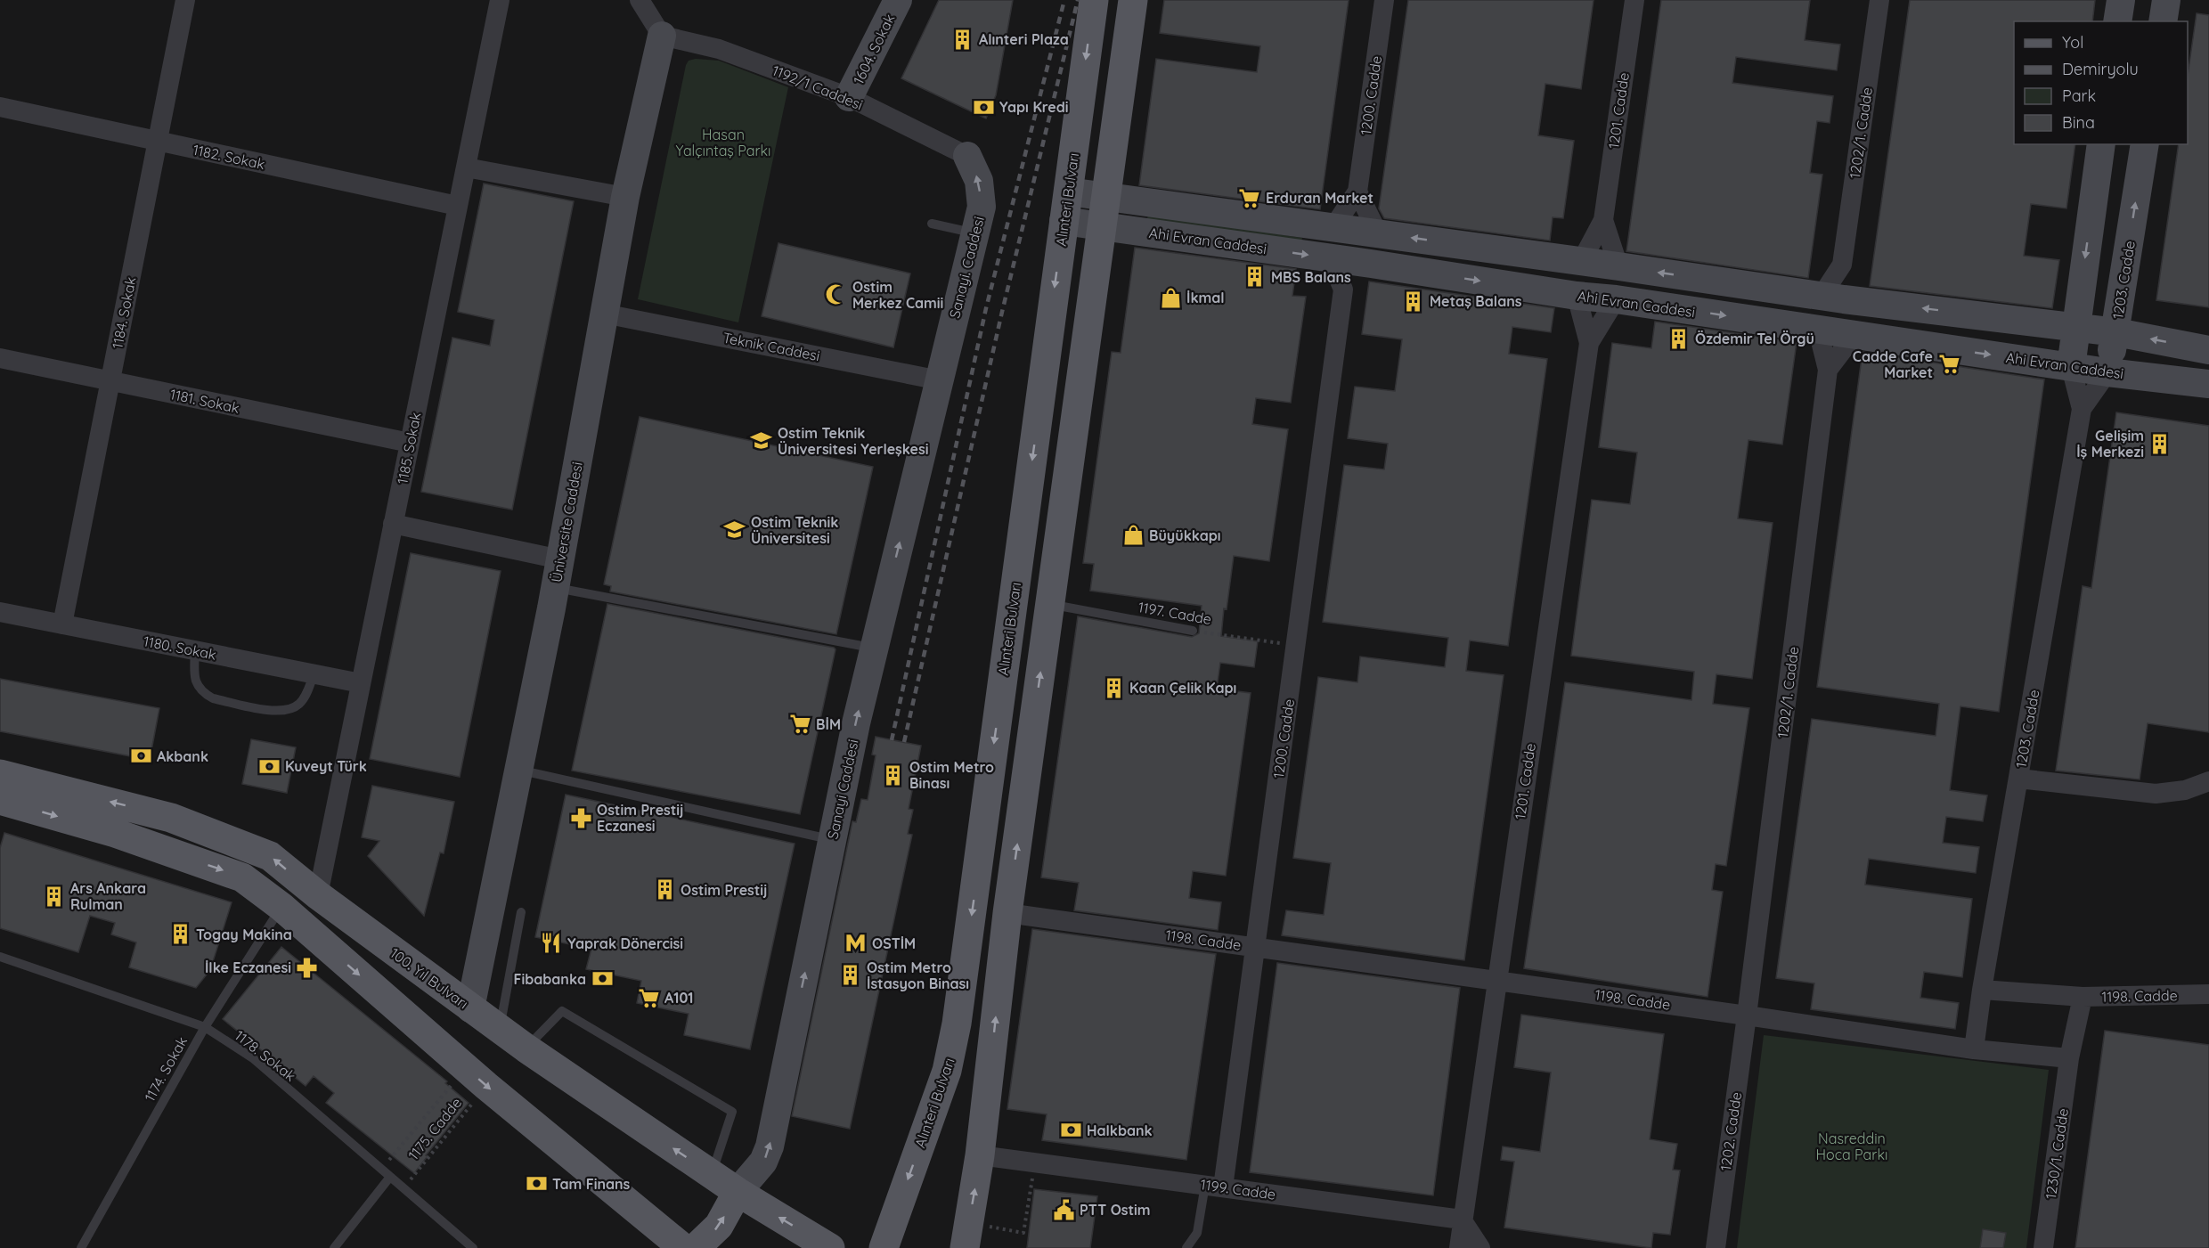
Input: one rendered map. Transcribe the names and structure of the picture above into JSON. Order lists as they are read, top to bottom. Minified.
{"streets":{"main road":["1604. Sokak","1200. Cadde","1201. Cadde","1202/1. Cadde","Alınteri Bulvarı","Ahi Evran Caddesi","Sanayi. Caddesi","1203. Cadde","Üniversite Caddesi","Sanayi Caddesi","100. Yıl Bulvarı"],"street":["1192/1 Caddesi","1182. Sokak","1184. Sokak","Teknik Caddesi","1181. Sokak","1185. Sokak","1180. Sokak","1198. Cadde","1202. Cadde","1230/1. Cadde","1199. Cadde"],"lane":["1197. Cadde","1178. Sokak","1174. Sokak"],"path":["1175. Cadde"]},"crossings":[["1604. Sokak","1192/1 Caddesi"],["1192/1 Caddesi","Sanayi. Caddesi"],["1192/1 Caddesi","Üniversite Caddesi"],["1200. Cadde","Ahi Evran Caddesi"],["1200. Cadde","1197. Cadde"],["1200. Cadde","1198. Cadde"],["1200. Cadde","1199. Cadde"],["1201. Cadde","Ahi Evran Caddesi"],["1201. Cadde","1198. Cadde"],["1201. Cadde","1199. Cadde"],["1202/1. Cadde","Ahi Evran Caddesi"],["1202/1. Cadde","1198. Cadde"],["1202/1. Cadde","1202. Cadde"],["1182. Sokak","1184. Sokak"],["1182. Sokak","1185. Sokak"],["Alınteri Bulvarı","Ahi Evran Caddesi"],["Ahi Evran Caddesi","1203. Cadde"],["Sanayi. Caddesi","Teknik Caddesi"],["Sanayi. Caddesi","Sanayi Caddesi"],["1203. Cadde","1198. Cadde"],["1184. Sokak","1181. Sokak"],["1184. Sokak","1180. Sokak"],["Teknik Caddesi","Üniversite Caddesi"],["Teknik Caddesi","Sanayi Caddesi"],["1181. Sokak","1185. Sokak"],["1185. Sokak","1180. Sokak"],["1185. Sokak","100. Yıl Bulvarı"],["Üniversite Caddesi","100. Yıl Bulvarı"],["Sanayi Caddesi","100. Yıl Bulvarı"],["1198. Cadde","1202. Cadde"],["1198. Cadde","1230/1. Cadde"],["1178. Sokak","1174. Sokak"],["1178. Sokak","1175. Cadde"]],"parks":["Hasan Yalçıntaş Parkı","Nasreddin Hoca Parkı"],"places":{"building":["Alınteri Plaza","MBS Balans","Metaş Balans","Özdemir Tel Örgü","Gelişim İş Merkezi","Kaan Çelik Kapı","Ostim Metro Binası","Ostim Prestij","Ars Ankara Rulman","Togay Makina","Ostim Metro İstasyon Binası"],"bank":["Yapı Kredi","Akbank","Kuveyt Türk","Fibabanka","Halkbank","Tam Finans"],"supermarket":["Erduran Market","Cadde Cafe Market","BİM","A101"],"mosque":["Ostim Merkez Camii"],"shop":["İkmal","Büyükkapı"],"school or university":["Ostim Teknik Üniversitesi Yerleşkesi","Ostim Teknik Üniversitesi"],"pharmacy":["Ostim Prestij Eczanesi","İlke Eczanesi"],"restaurant":["Yaprak Dönercisi"],"metro station":["OSTİM"],"public building":["PTT Ostim"]},"legend":["Yol","Demiryolu","Park","Bina"]}
